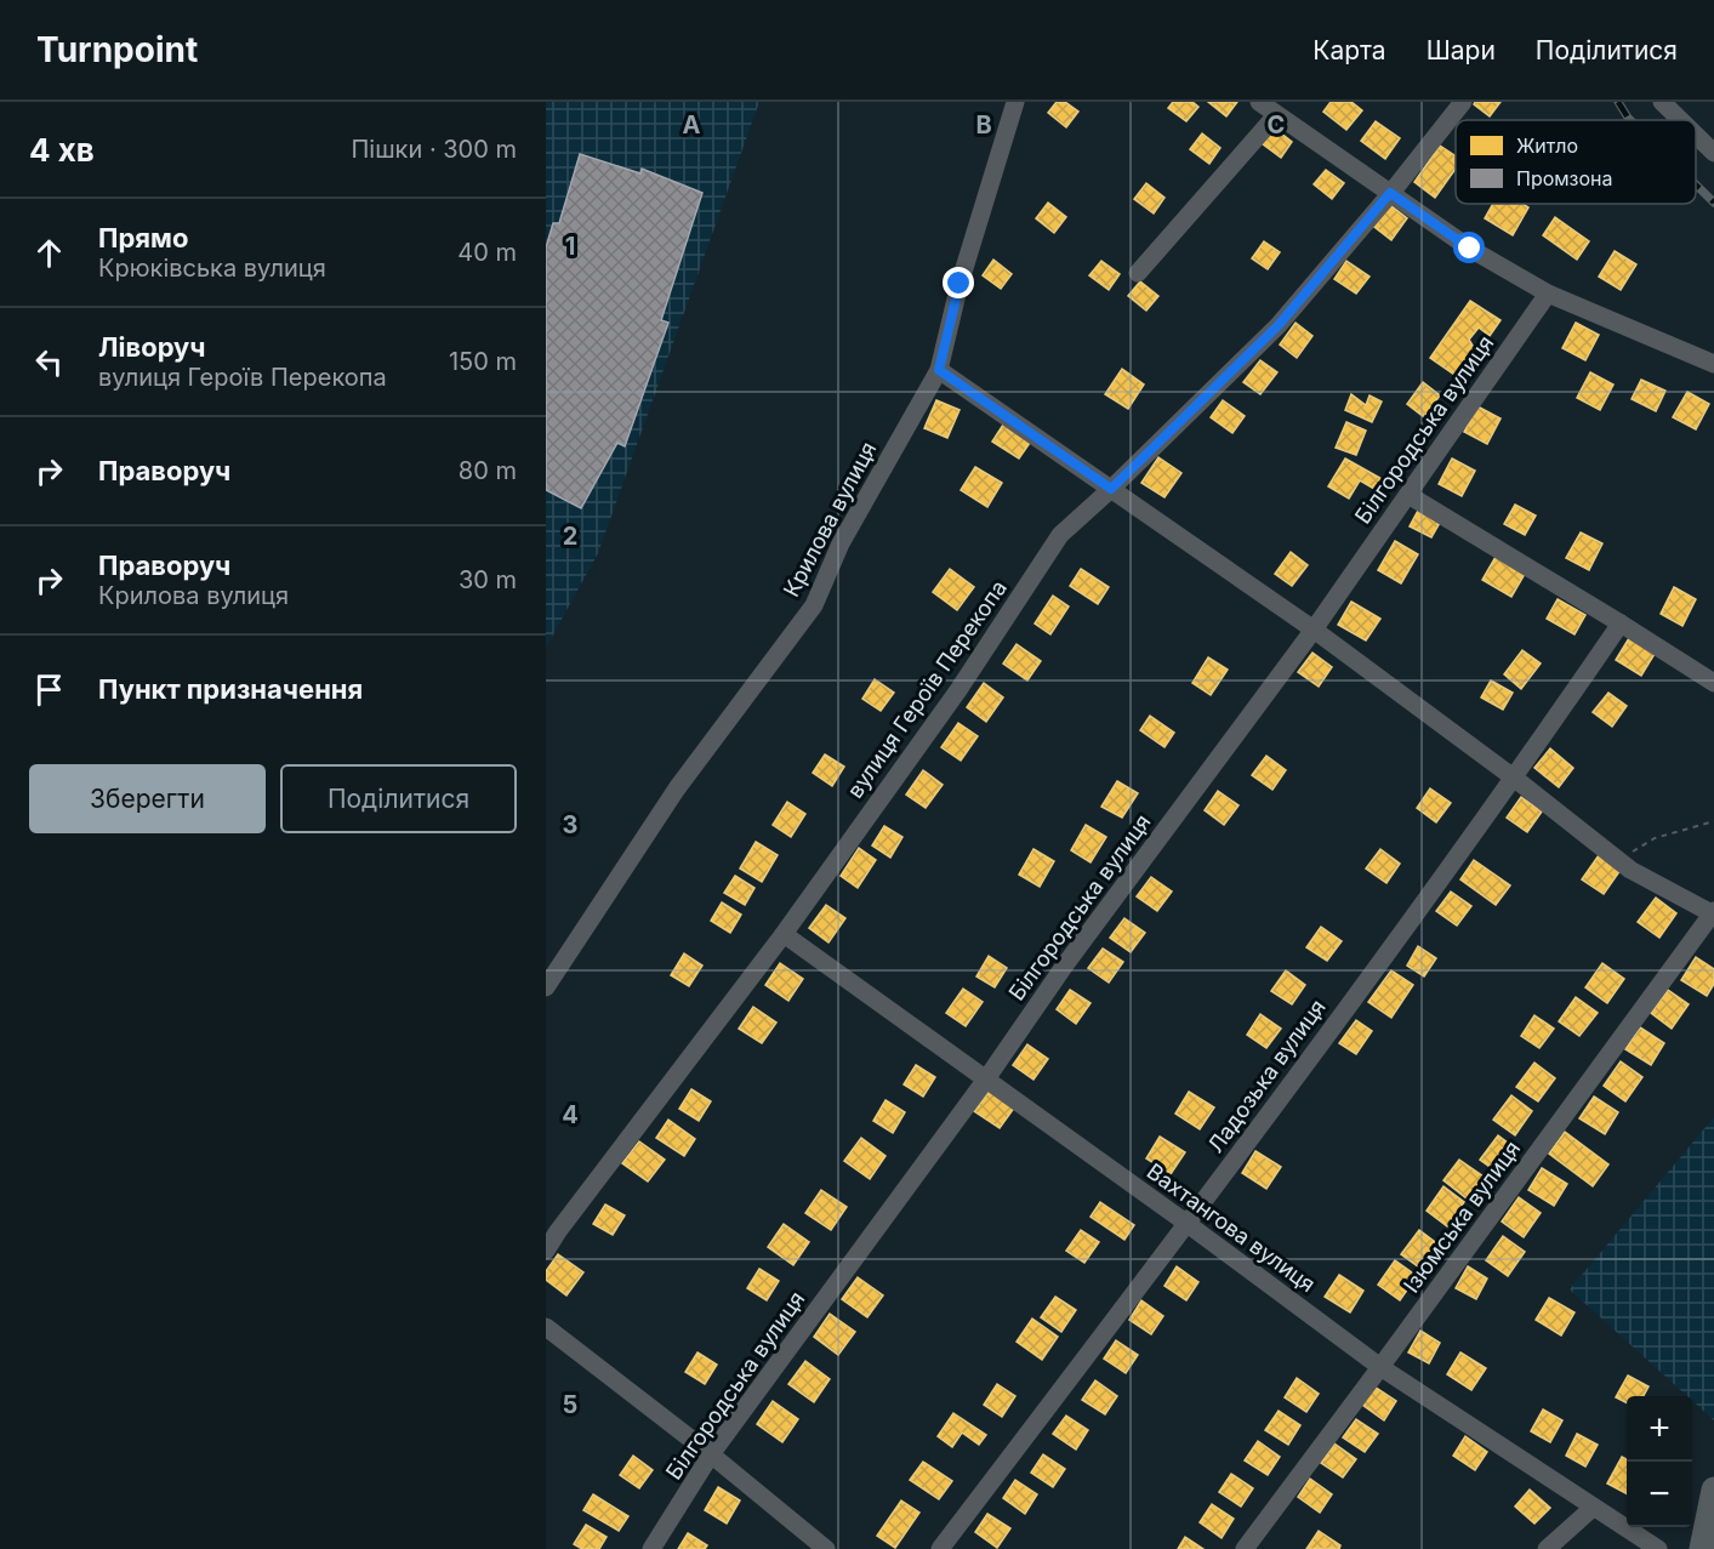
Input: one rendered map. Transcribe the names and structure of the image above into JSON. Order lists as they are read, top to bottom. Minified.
{"streets":{"street":["Білгородська вулиця","Крилова вулиця","вулиця Героїв Перекопа","Ладозька вулиця","Ізюмська вулиця","Вахтангова вулиця"]},"crossings":[["Білгородська вулиця","Вахтангова вулиця"],["вулиця Героїв Перекопа","Вахтангова вулиця"],["Ладозька вулиця","Вахтангова вулиця"],["Ізюмська вулиця","Вахтангова вулиця"]],"legend":["Житло","Промзона"],"page":{"header":"Turnpoint","nav":["Карта","Шари","Поділитися"],"heading":["4 хв","Пішки · 300 m"],"list":[["Прямо","Крюківська вулиця","40 m"],["Ліворуч","вулиця Героїв Перекопа","150 m"],["Праворуч","80 m"],["Праворуч","Крилова вулиця","30 m"],"Пункт призначення"],"buttons":["Зберегти","Поділитися"],"map_buttons":["+","−"]},"grid":{"columns":["A","B","C"],"rows":["1","2","3","4","5"]}}
